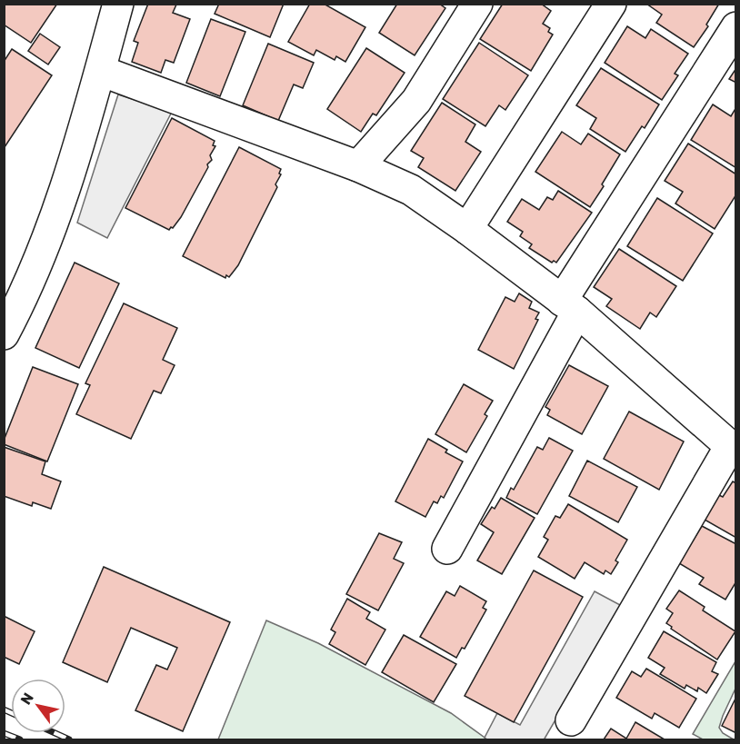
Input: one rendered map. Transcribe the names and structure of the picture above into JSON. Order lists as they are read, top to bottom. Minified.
{"north":"top left"}
